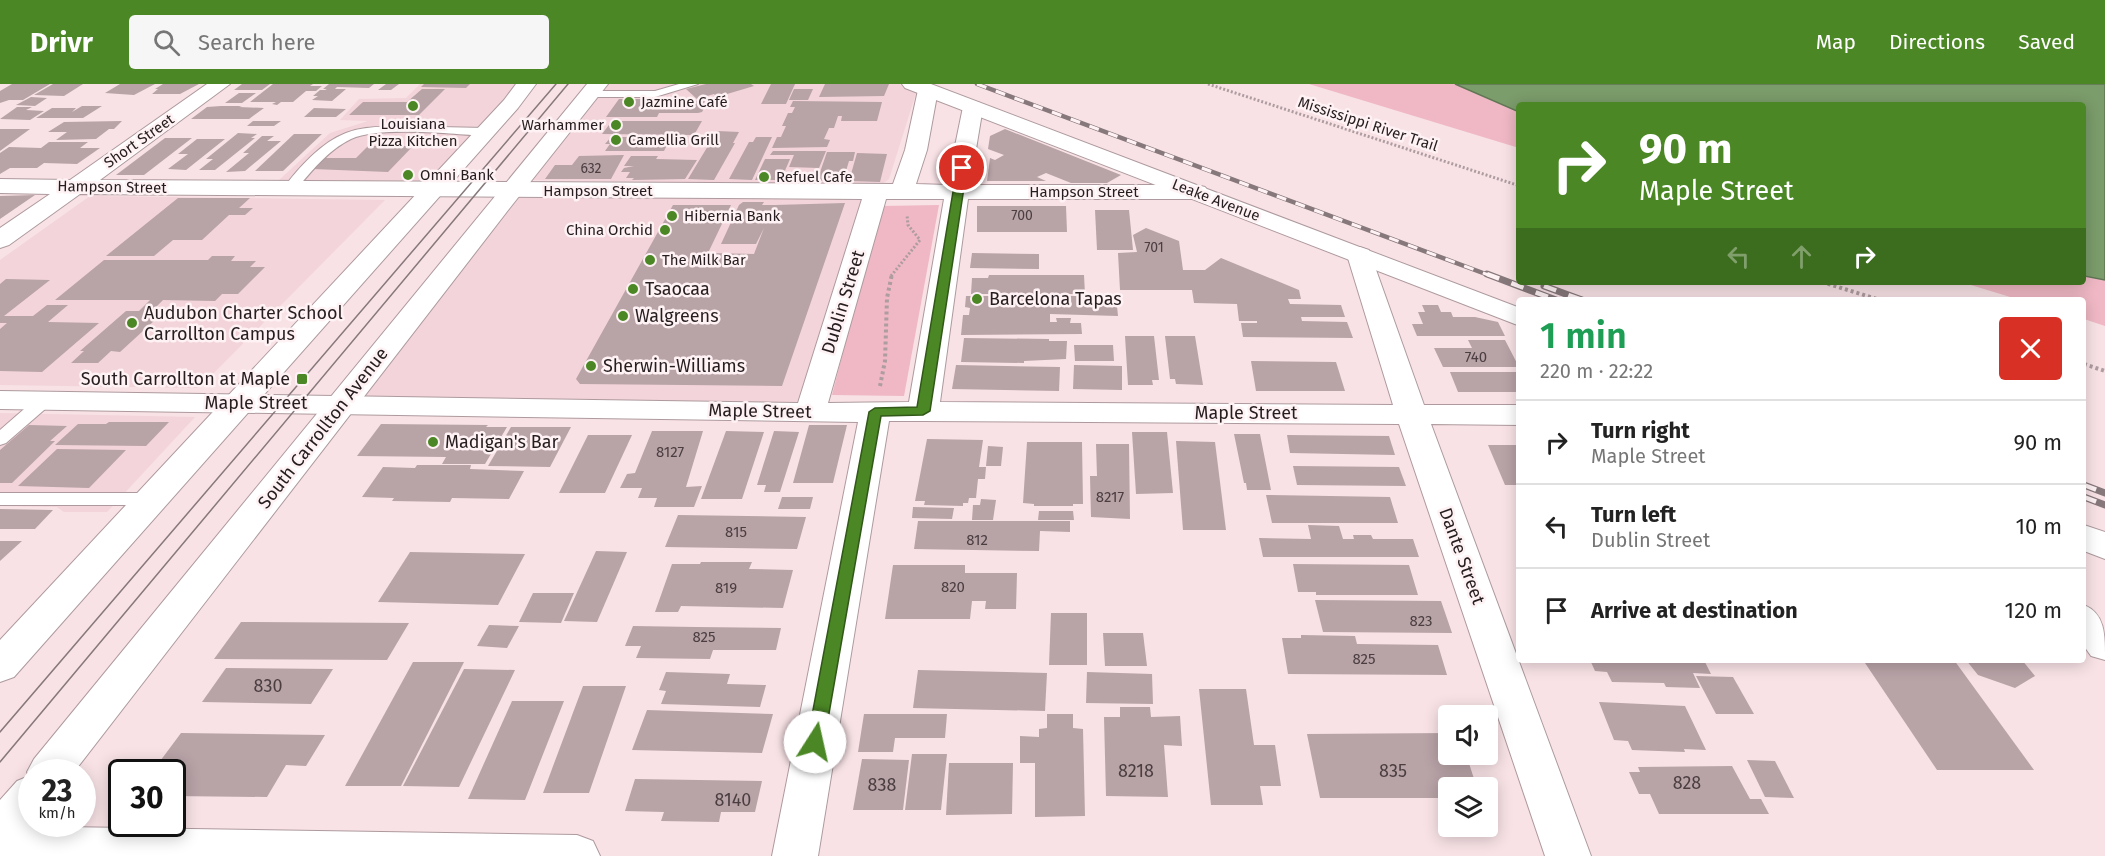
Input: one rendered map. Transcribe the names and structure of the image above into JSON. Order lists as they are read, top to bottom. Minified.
{"streets":{"street":["Short Street","Hampson Street","Leake Avenue","Dublin Street","Maple Street","South Carrollton Avenue","Dante Street"],"path":["Mississippi River Trail"]},"crossings":[["Short Street","Hampson Street"],["Hampson Street","Leake Avenue"],["Hampson Street","Dublin Street"],["Hampson Street","South Carrollton Avenue"],["Leake Avenue","Dublin Street"],["Leake Avenue","Dante Street"],["Dublin Street","Maple Street"],["Maple Street","South Carrollton Avenue"],["Maple Street","Dante Street"]],"places":{"other":["Jazmine Café","Louisiana Pizza Kitchen","Warhammer","Camellia Grill","Omni Bank","Refuel Cafe","Hibernia Bank","China Orchid","The Milk Bar","Tsaocaa","Barcelona Tapas","Walgreens","Audubon Charter School Carrollton Campus","Sherwin-Williams","Madigan's Bar"],"transit":["South Carrollton at Maple"]},"house_numbers":["632","700","701","740","8127","8217","815","812","820","819","823","825","825","830","8218","835","828","838","8140"],"page":{"header":"Drivr","search":"Search here","nav":["Map","Directions","Saved"],"turn":["90 m","Maple Street"],"heading":["1 min","220 m · 22:22"],"list":[{"name":"Turn right","note":"Maple Street","value":"90 m"},{"name":"Turn left","note":"Dublin Street","value":"10 m"},{"name":"Arrive at destination","value":"120 m"}],"speed":"23 km/h","limit":"30"}}
